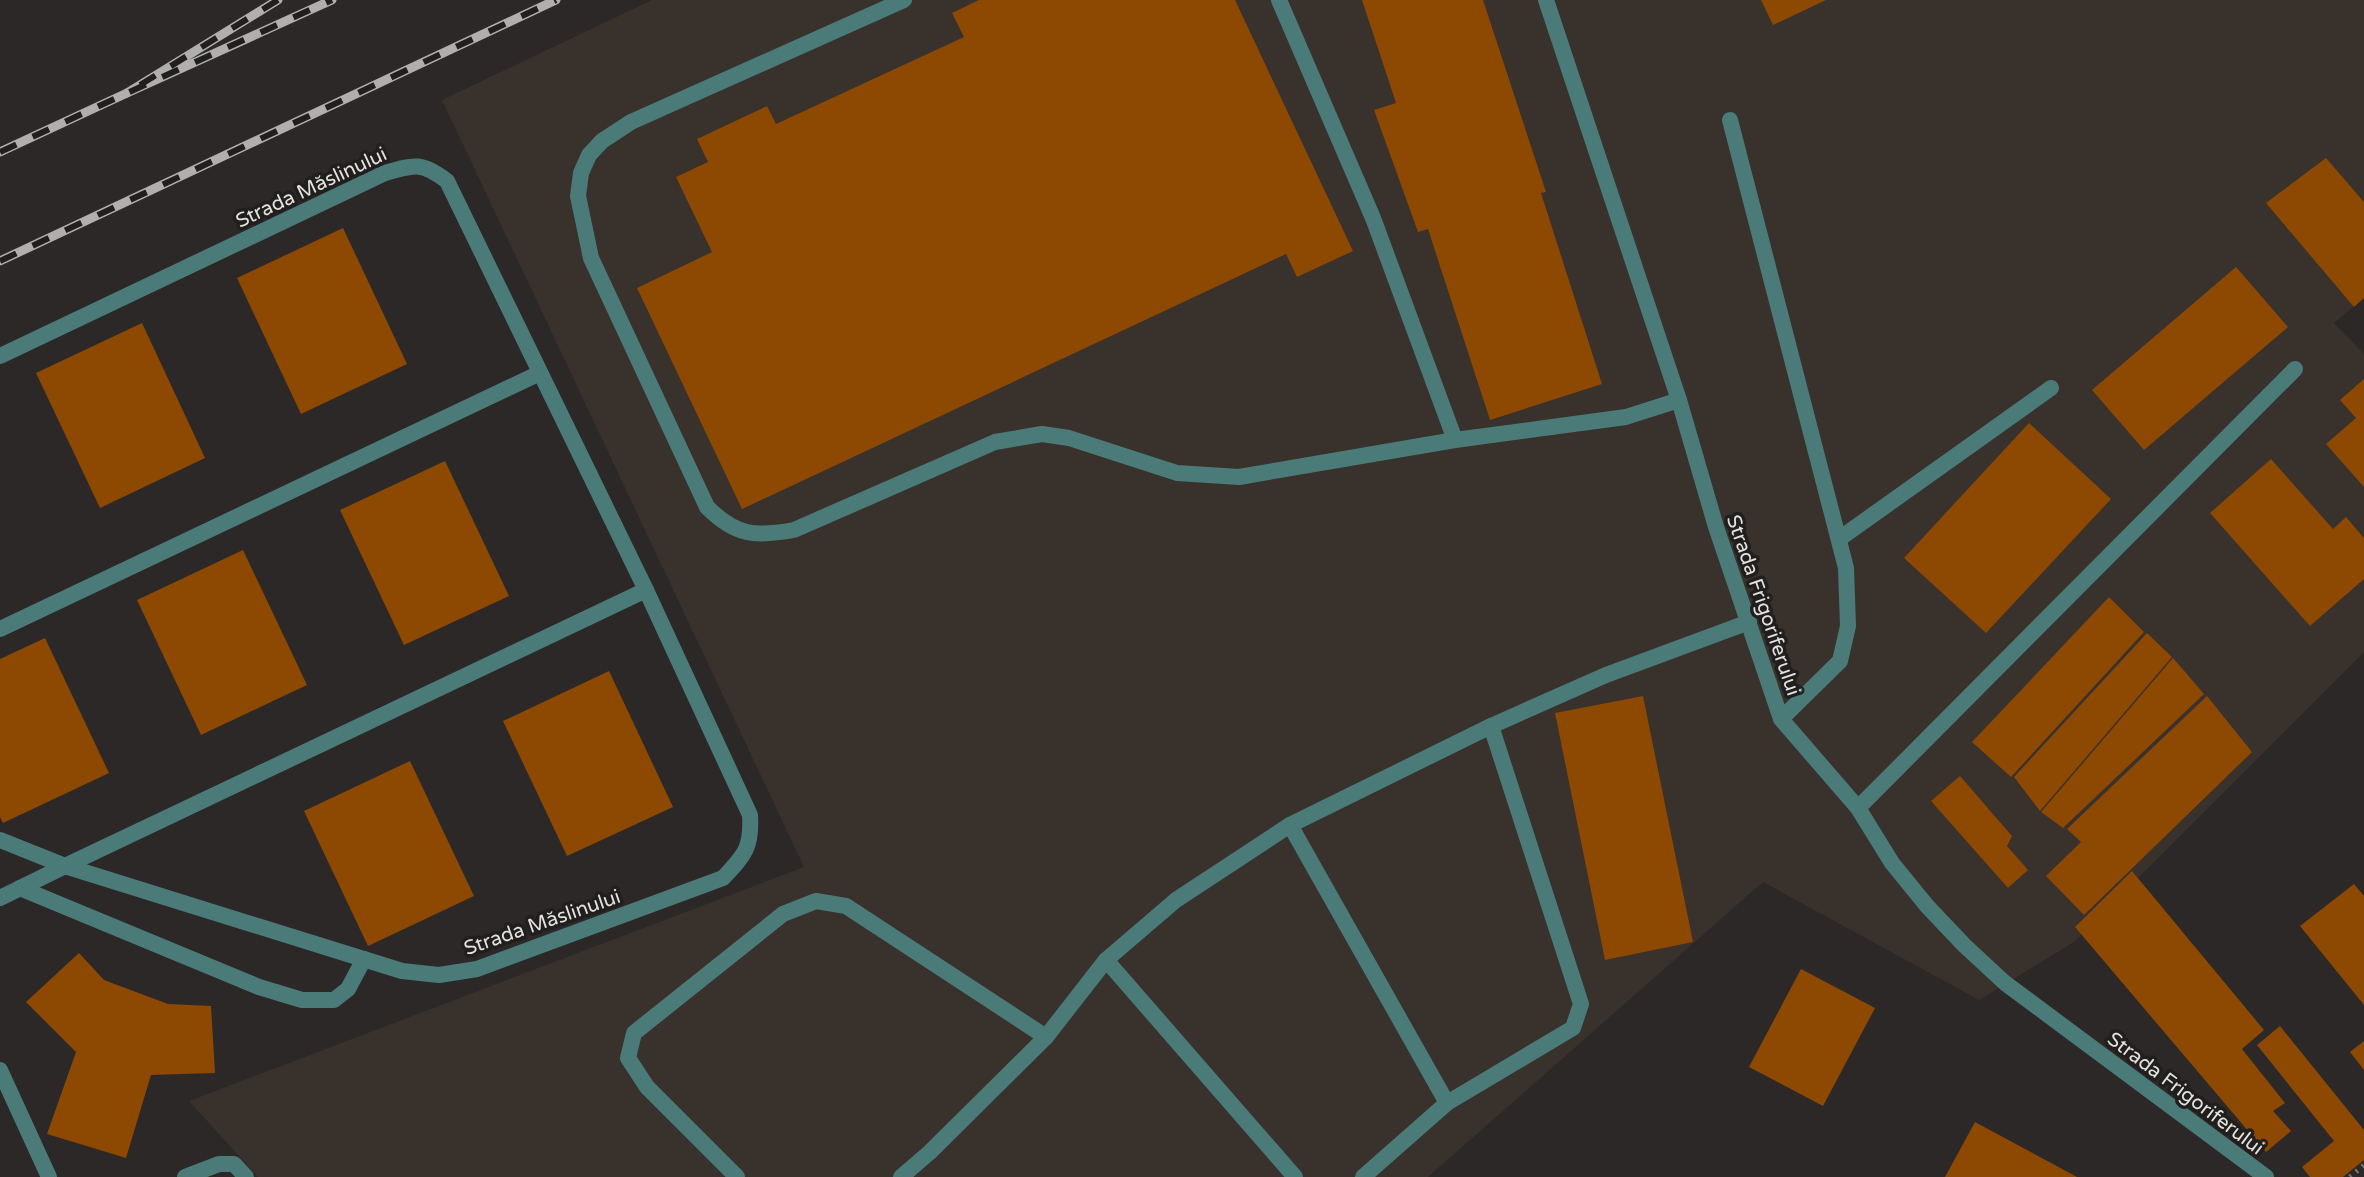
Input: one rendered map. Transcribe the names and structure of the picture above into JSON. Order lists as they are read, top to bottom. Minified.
{"streets":{"street":["Strada Măslinului","Strada Frigoriferului"]}}
